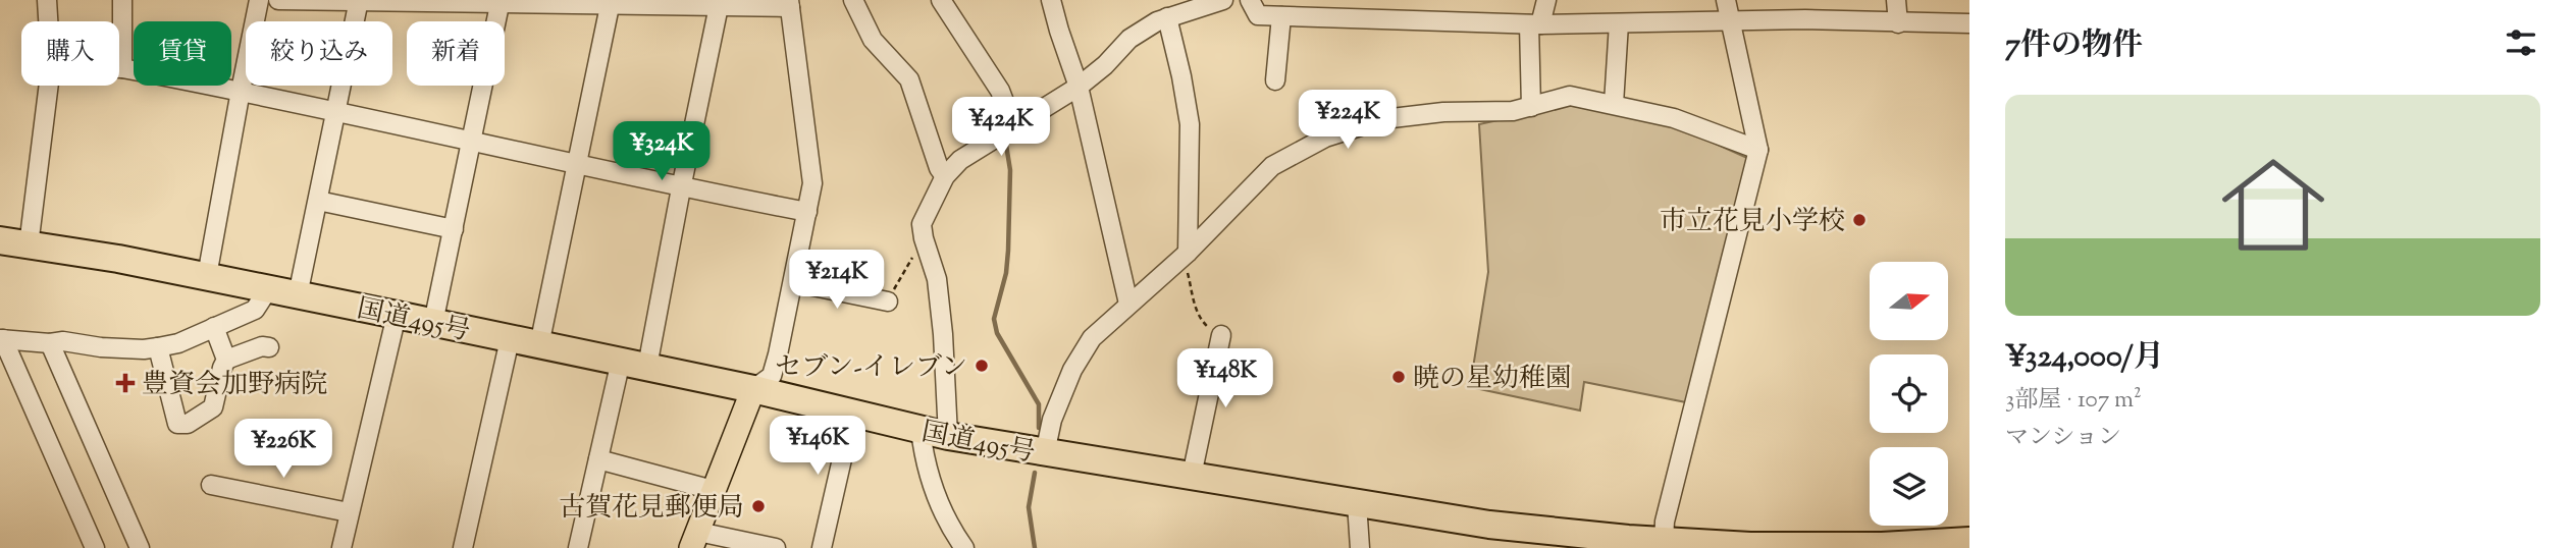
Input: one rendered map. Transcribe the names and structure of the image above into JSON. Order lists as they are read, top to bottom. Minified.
{"streets":{"highway":["国道495号"]},"places":{"other":["市立花見小学校","セブン-イレブン","暁の星幼稚園","古賀花見郵便局"],"health":["豊資会加野病院"]},"north":"right","page":{"heading":"7件の物件","chip":["購入","賃貸","絞り込み","新着"],"list":[{"name":"¥324,000/月","note":"3部屋 · 107 m² · マンション"}],"price":["¥224K","¥424K","¥324K","¥214K","¥148K","¥146K","¥226K"]}}
